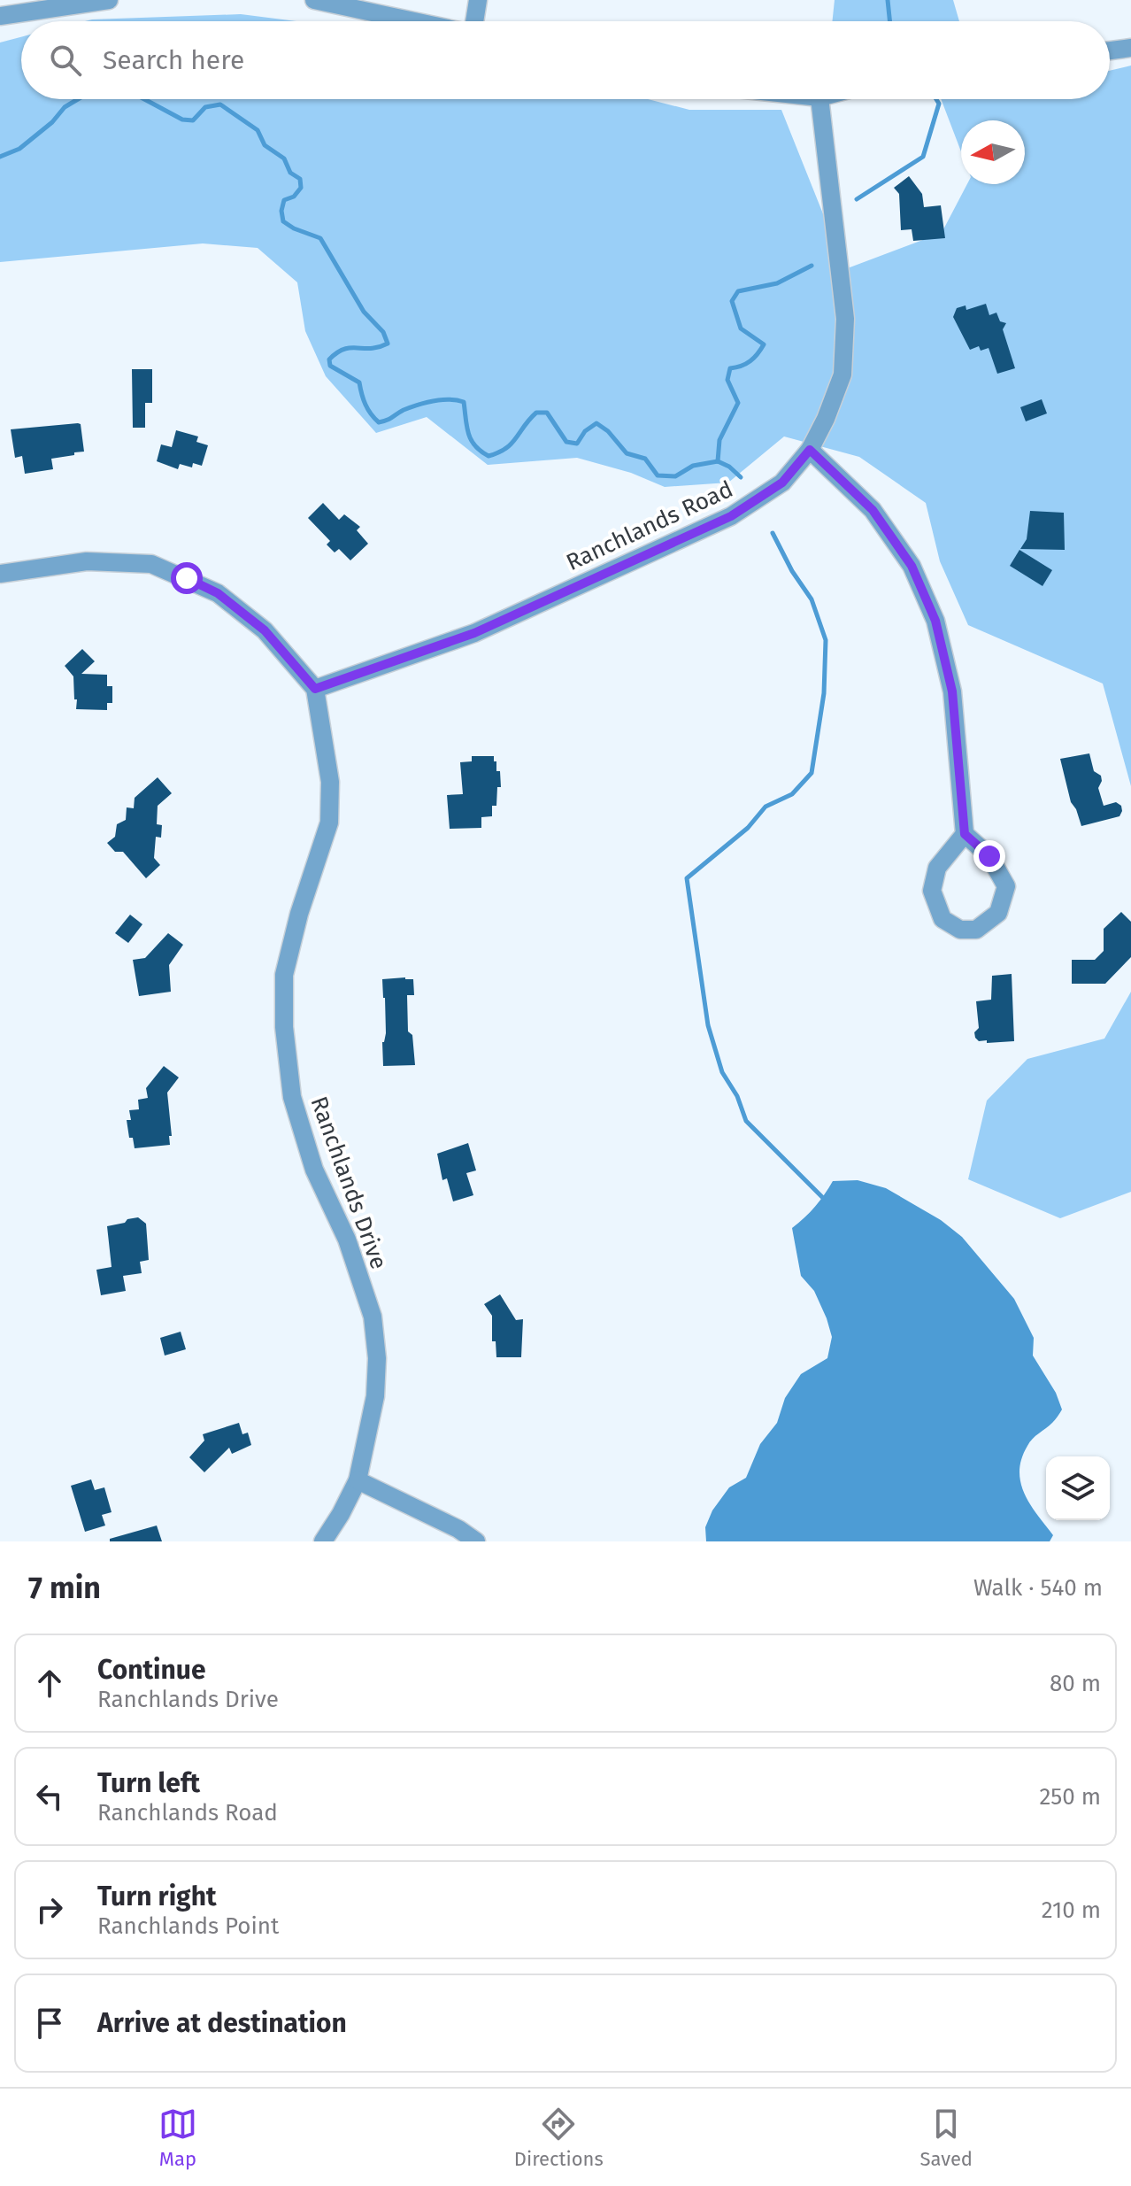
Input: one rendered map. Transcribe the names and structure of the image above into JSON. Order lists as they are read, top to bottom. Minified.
{"streets":{"street":["Ranchlands Road","Ranchlands Drive"]},"crossings":[["Ranchlands Road","Ranchlands Drive"]],"north":"left","page":{"search":"Search here","heading":["7 min","Walk · 540 m"],"list":[["Continue","Ranchlands Drive","80 m"],["Turn left","Ranchlands Road","250 m"],["Turn right","Ranchlands Point","210 m"],"Arrive at destination"],"nav":["Map","Directions","Saved"]}}
